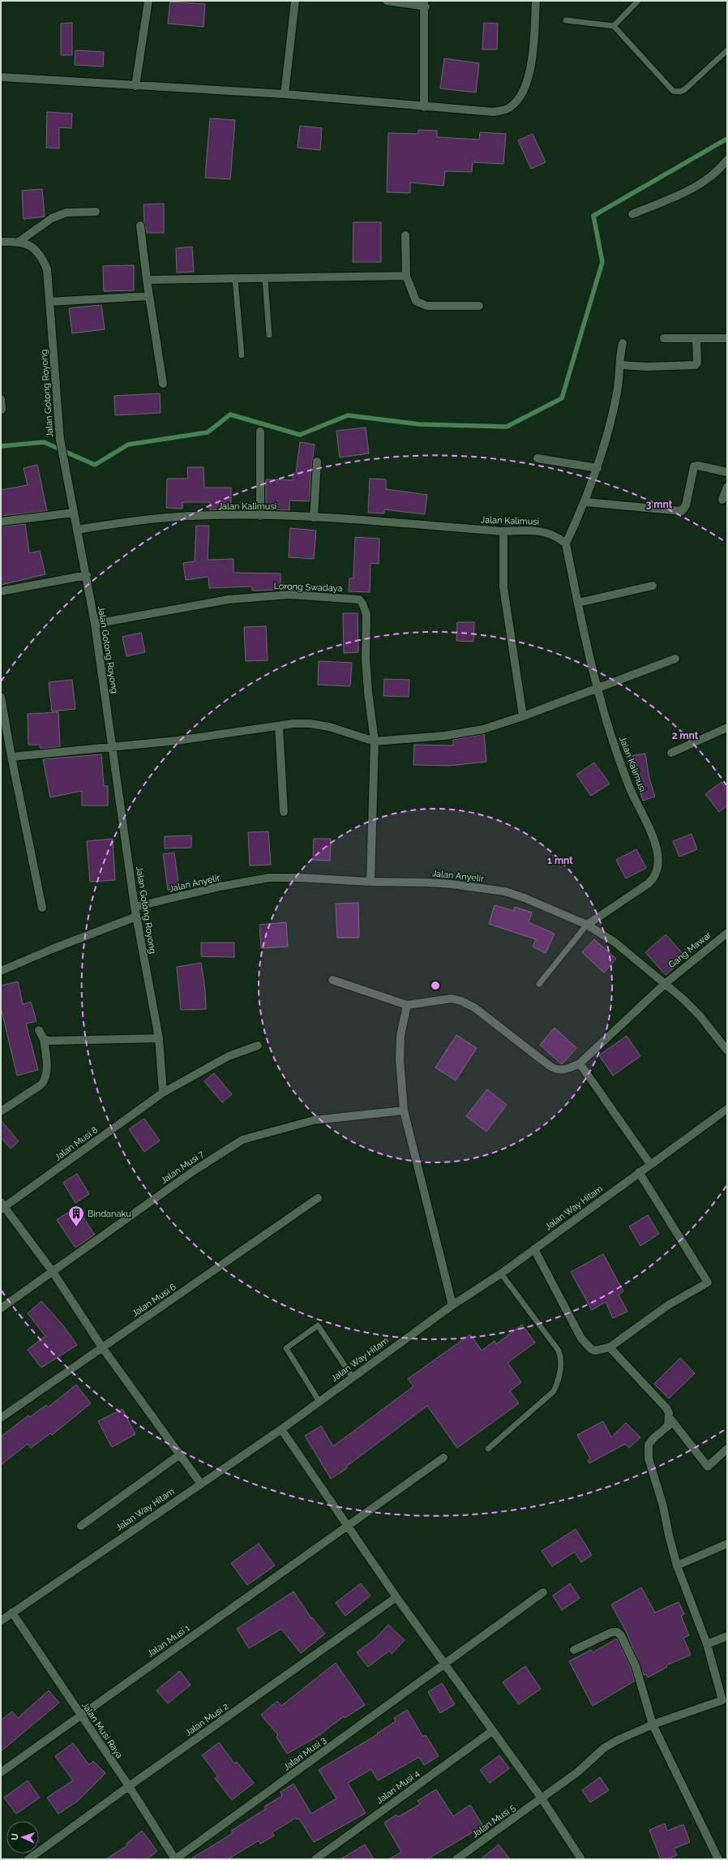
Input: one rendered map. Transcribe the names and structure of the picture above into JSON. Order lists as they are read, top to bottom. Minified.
{"streets":{"street":["Jalan Gotong Royong","Jalan Kalimusi","Lorong Swadaya","Jalan Anyelir","Gang Mawar","Jalan Musi 8","Jalan Musi 7","Jalan Way Hitam","Jalan Musi 6","Jalan Musi 1","Jalan Musi 2","Jalan Musi Raya","Jalan Musi 3","Jalan Musi 4","Jalan Musi 5"]},"crossings":[["Jalan Gotong Royong","Jalan Kalimusi"],["Jalan Gotong Royong","Lorong Swadaya"],["Jalan Gotong Royong","Jalan Anyelir"],["Jalan Gotong Royong","Jalan Musi 8"],["Jalan Kalimusi","Jalan Anyelir"],["Jalan Anyelir","Gang Mawar"],["Jalan Way Hitam","Jalan Musi Raya"],["Jalan Musi 1","Jalan Musi Raya"],["Jalan Musi 2","Jalan Musi Raya"],["Jalan Musi Raya","Jalan Musi 3"]],"places":{"building":["Bindanaku"]},"north":"left","rings":["3 mnt","2 mnt","1 mnt"]}
